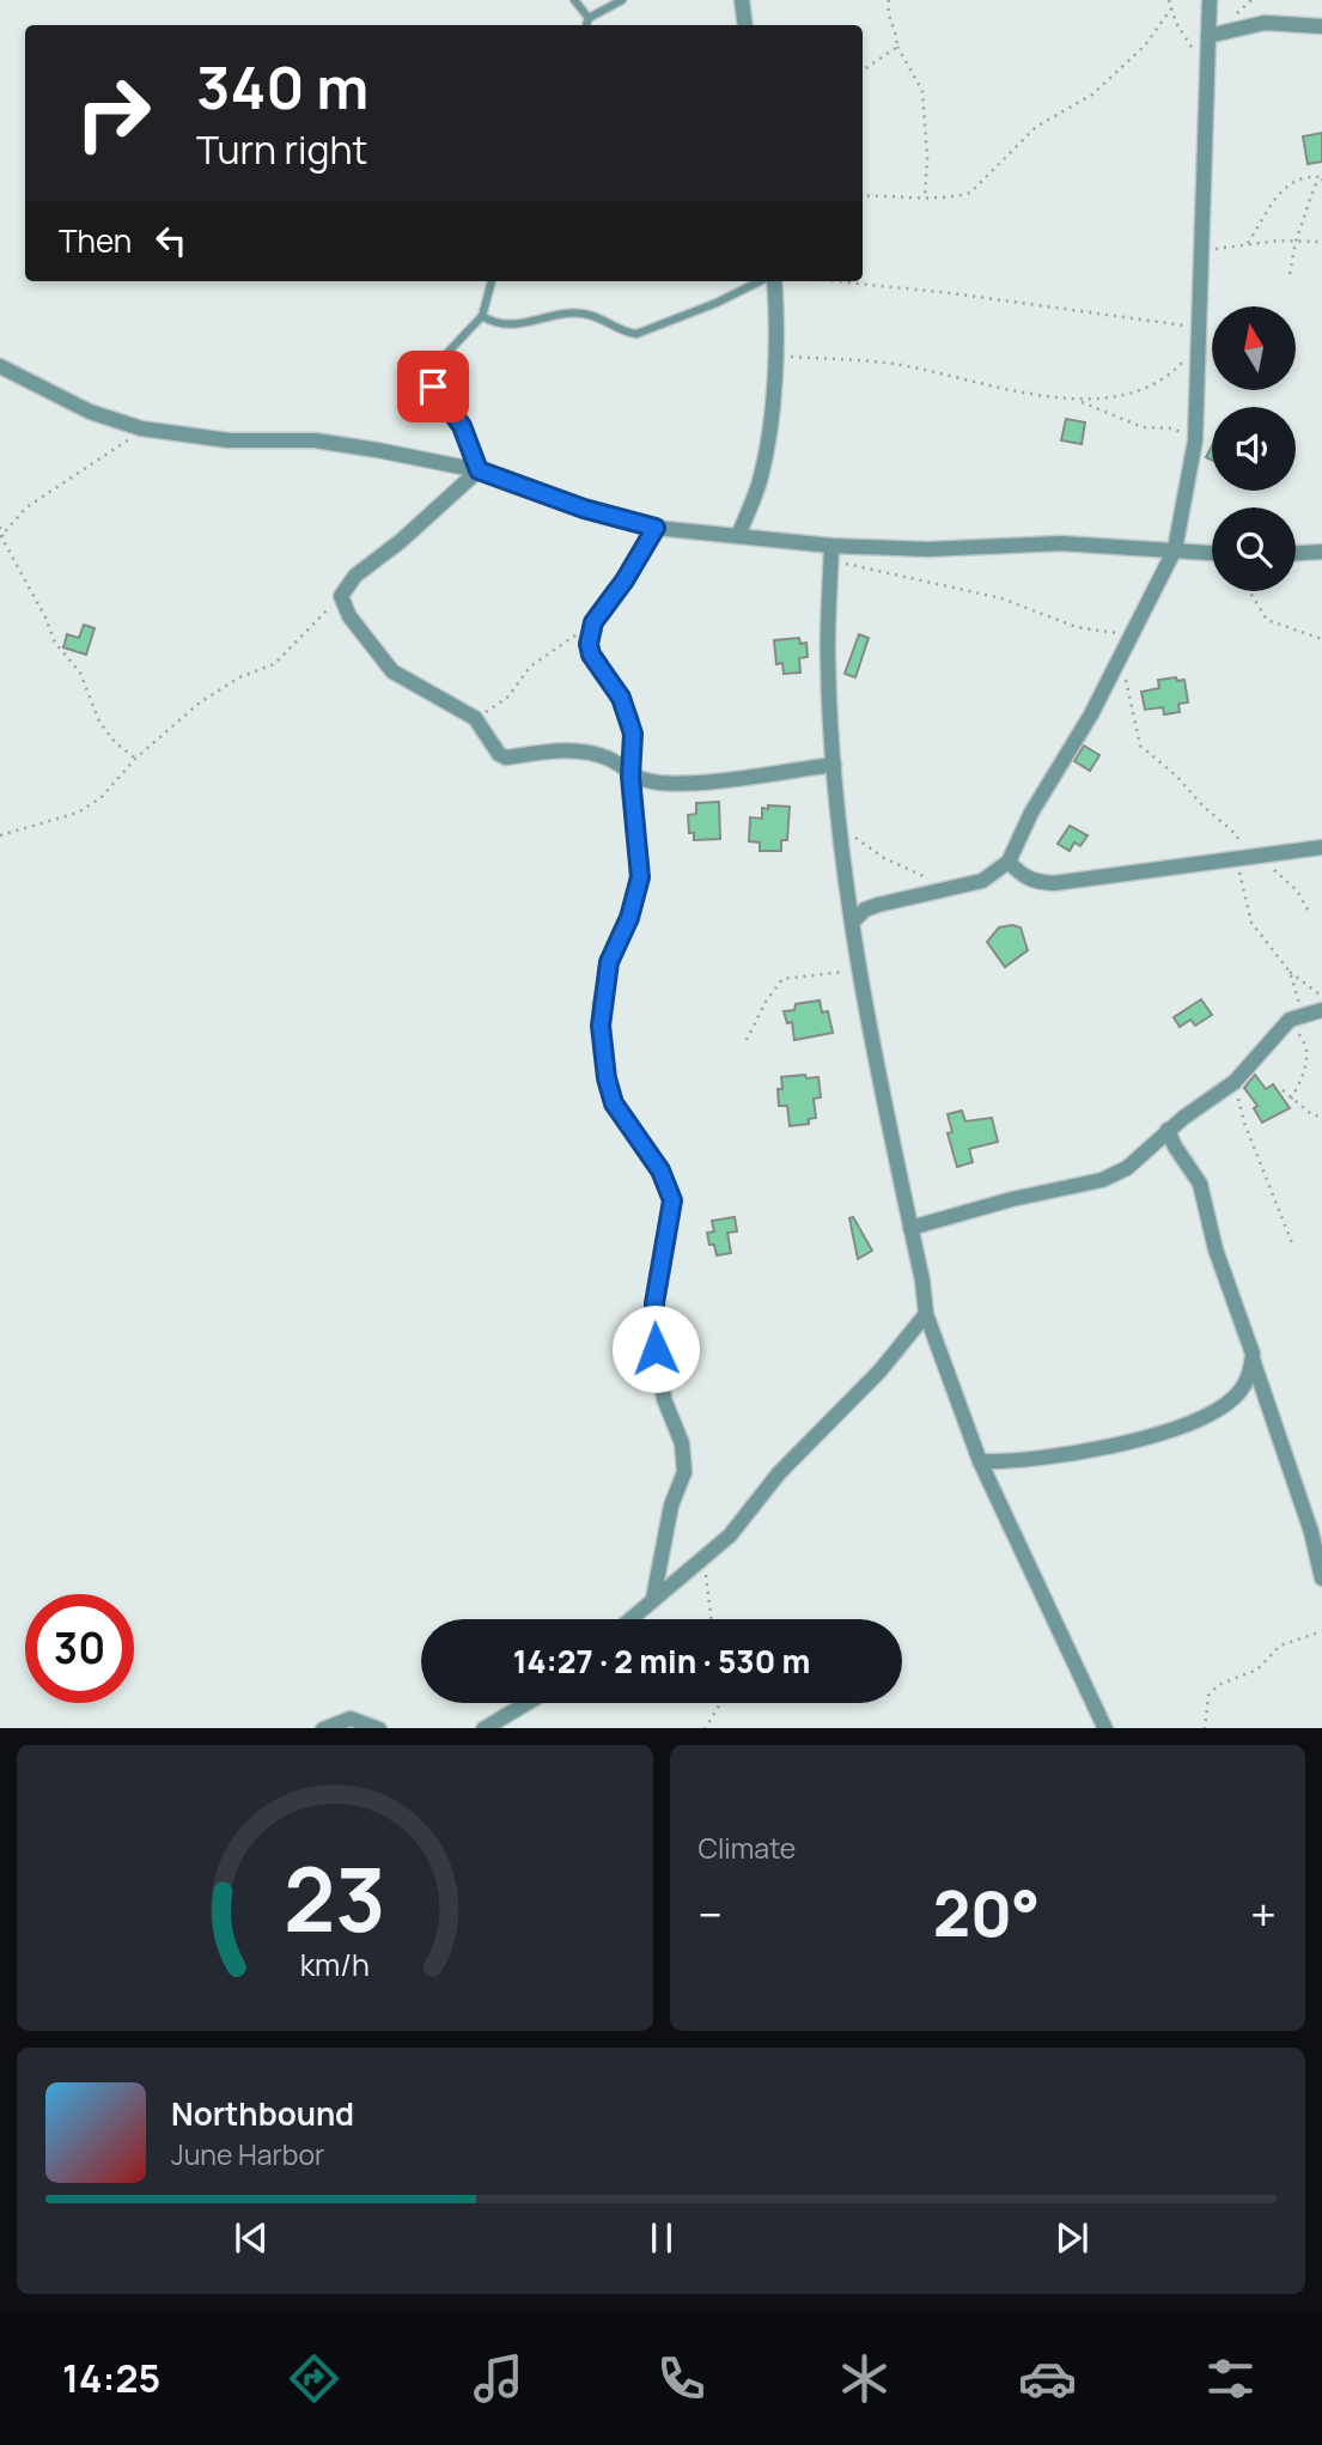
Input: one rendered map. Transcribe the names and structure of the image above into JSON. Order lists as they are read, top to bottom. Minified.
{"north":"top","page":{"turn":["340 m","Turn right"],"then":"Then","limit":"30","trip":"14:27 · 2 min · 530 m","tile":"Climate","heat":["−","20°","+"],"song":["Northbound","June Harbor"],"tabs":"14:25","gauge":["23","km/h"]}}
